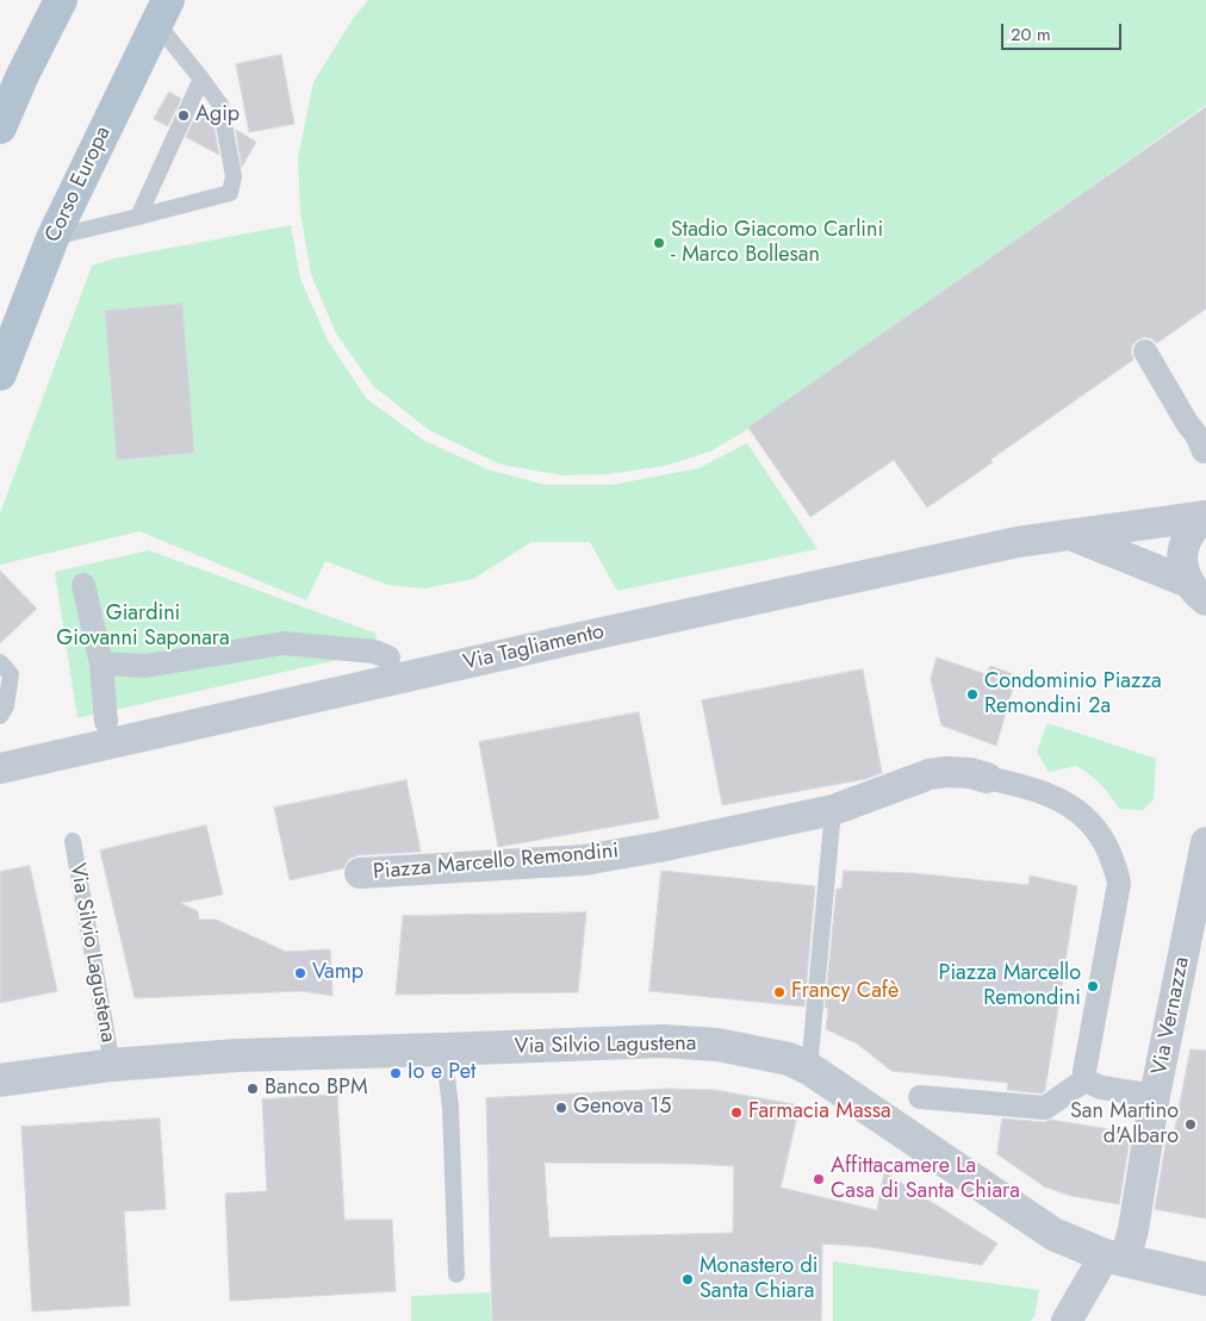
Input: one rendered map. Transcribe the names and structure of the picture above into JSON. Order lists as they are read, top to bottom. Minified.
{"streets":{"main road":["Corso Europa"],"street":["Via Tagliamento","Piazza Marcello Remondini","Via Silvio Lagustena","Via Vernazza"]},"crossings":[["Via Silvio Lagustena","Via Vernazza"]],"parks":["Giardini Giovanni Saponara"],"places":["Agip","Stadio Giacomo Carlini - Marco Bollesan","Condominio Piazza Remondini 2a","Vamp","Piazza Marcello Remondini","Francy Cafè","Io e Pet","Banco BPM","Genova 15","Farmacia Massa","San Martino d'Albaro","Affittacamere La Casa di Santa Chiara","Monastero di Santa Chiara"],"scale_bar":"20 m"}
